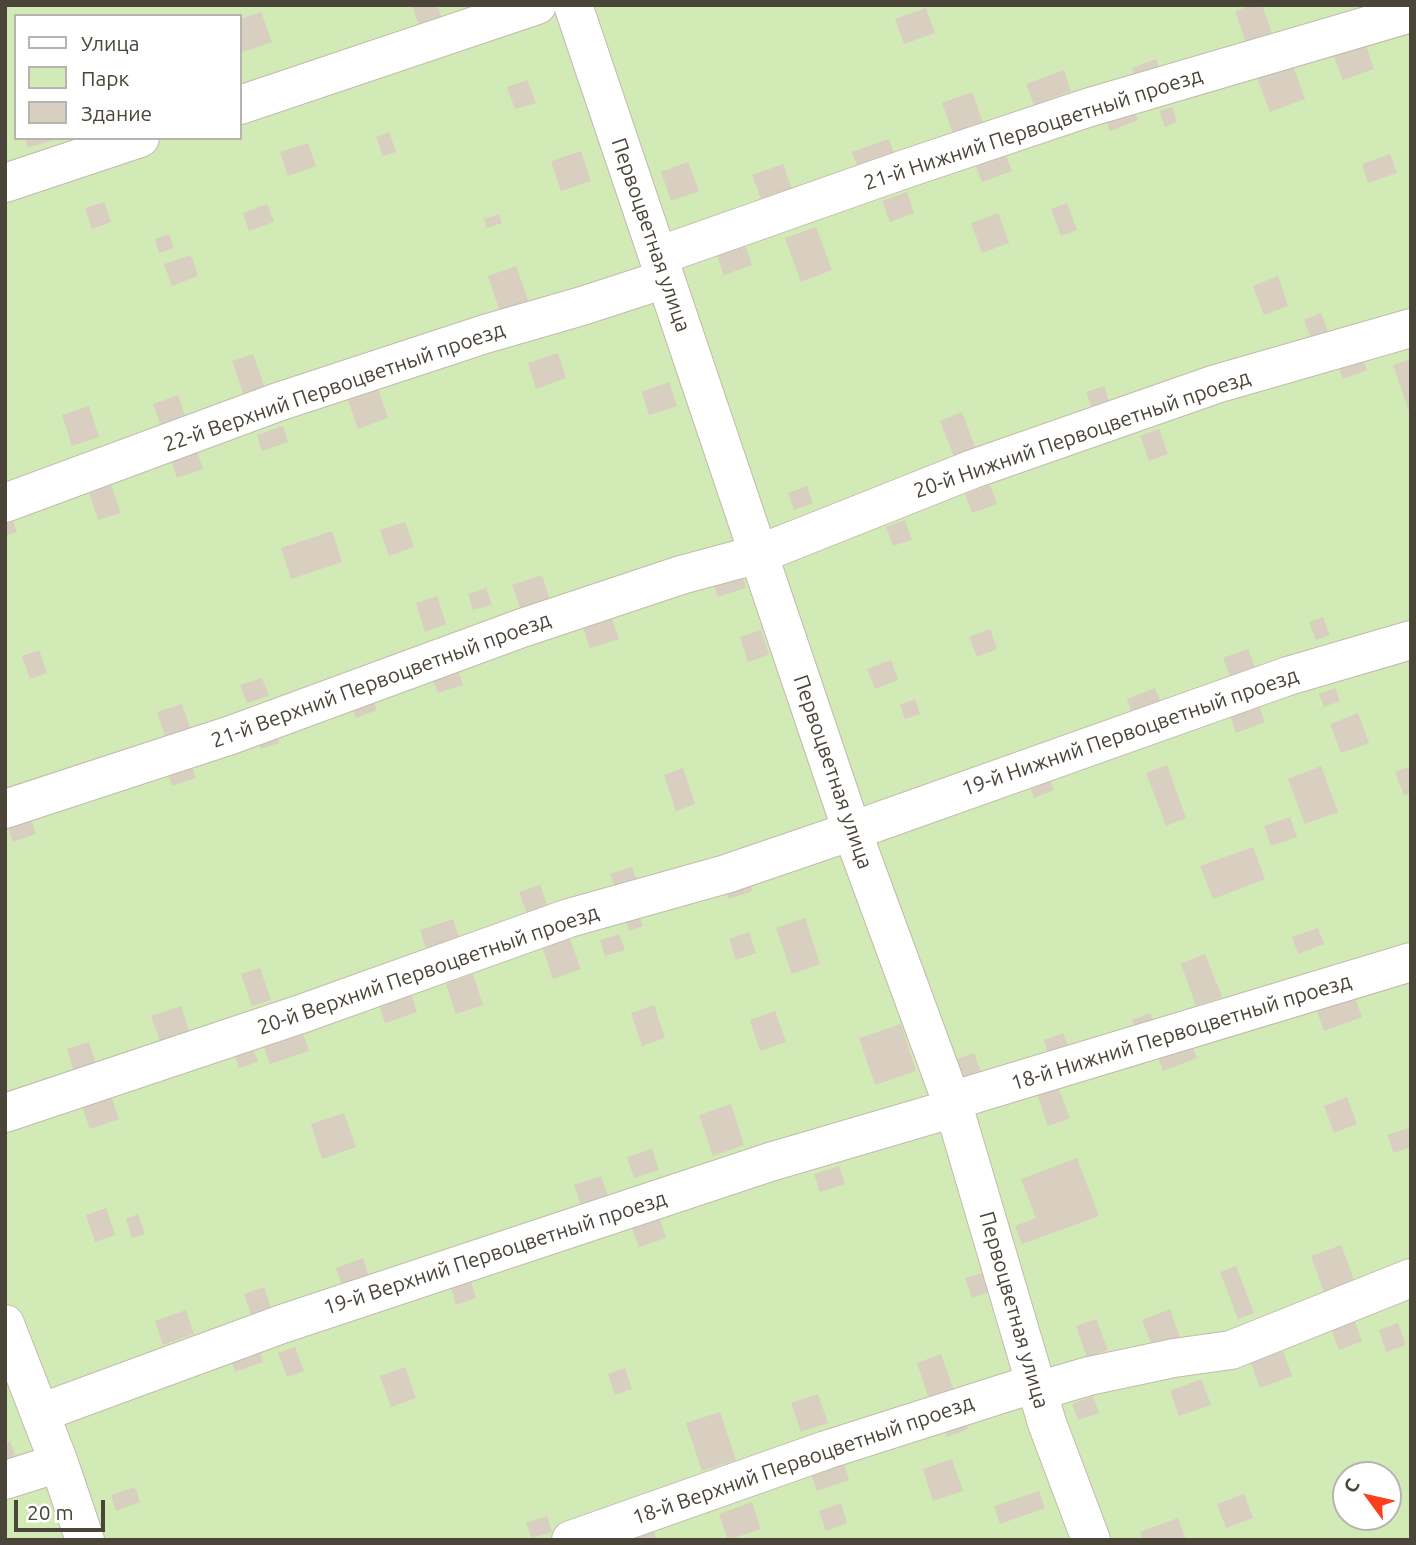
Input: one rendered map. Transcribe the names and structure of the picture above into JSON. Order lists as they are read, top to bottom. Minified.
{"streets":{"lane":["21-й Нижний Первоцветный проезд","Первоцветная улица","22-й Верхний Первоцветный проезд","20-й Нижний Первоцветный проезд","21-й Верхний Первоцветный проезд","19-й Нижний Первоцветный проезд","20-й Верхний Первоцветный проезд","18-й Нижний Первоцветный проезд","19-й Верхний Первоцветный проезд","18-й Верхний Первоцветный проезд"]},"crossings":[["21-й Нижний Первоцветный проезд","Первоцветная улица"],["21-й Нижний Первоцветный проезд","22-й Верхний Первоцветный проезд"],["Первоцветная улица","22-й Верхний Первоцветный проезд"],["Первоцветная улица","20-й Нижний Первоцветный проезд"],["Первоцветная улица","21-й Верхний Первоцветный проезд"],["Первоцветная улица","19-й Нижний Первоцветный проезд"],["Первоцветная улица","20-й Верхний Первоцветный проезд"],["Первоцветная улица","18-й Нижний Первоцветный проезд"],["Первоцветная улица","19-й Верхний Первоцветный проезд"],["Первоцветная улица","18-й Верхний Первоцветный проезд"],["20-й Нижний Первоцветный проезд","21-й Верхний Первоцветный проезд"],["19-й Нижний Первоцветный проезд","20-й Верхний Первоцветный проезд"],["18-й Нижний Первоцветный проезд","19-й Верхний Первоцветный проезд"]],"legend":["Улица","Парк","Здание"],"scale_bar":"20 m","north":"top left"}
